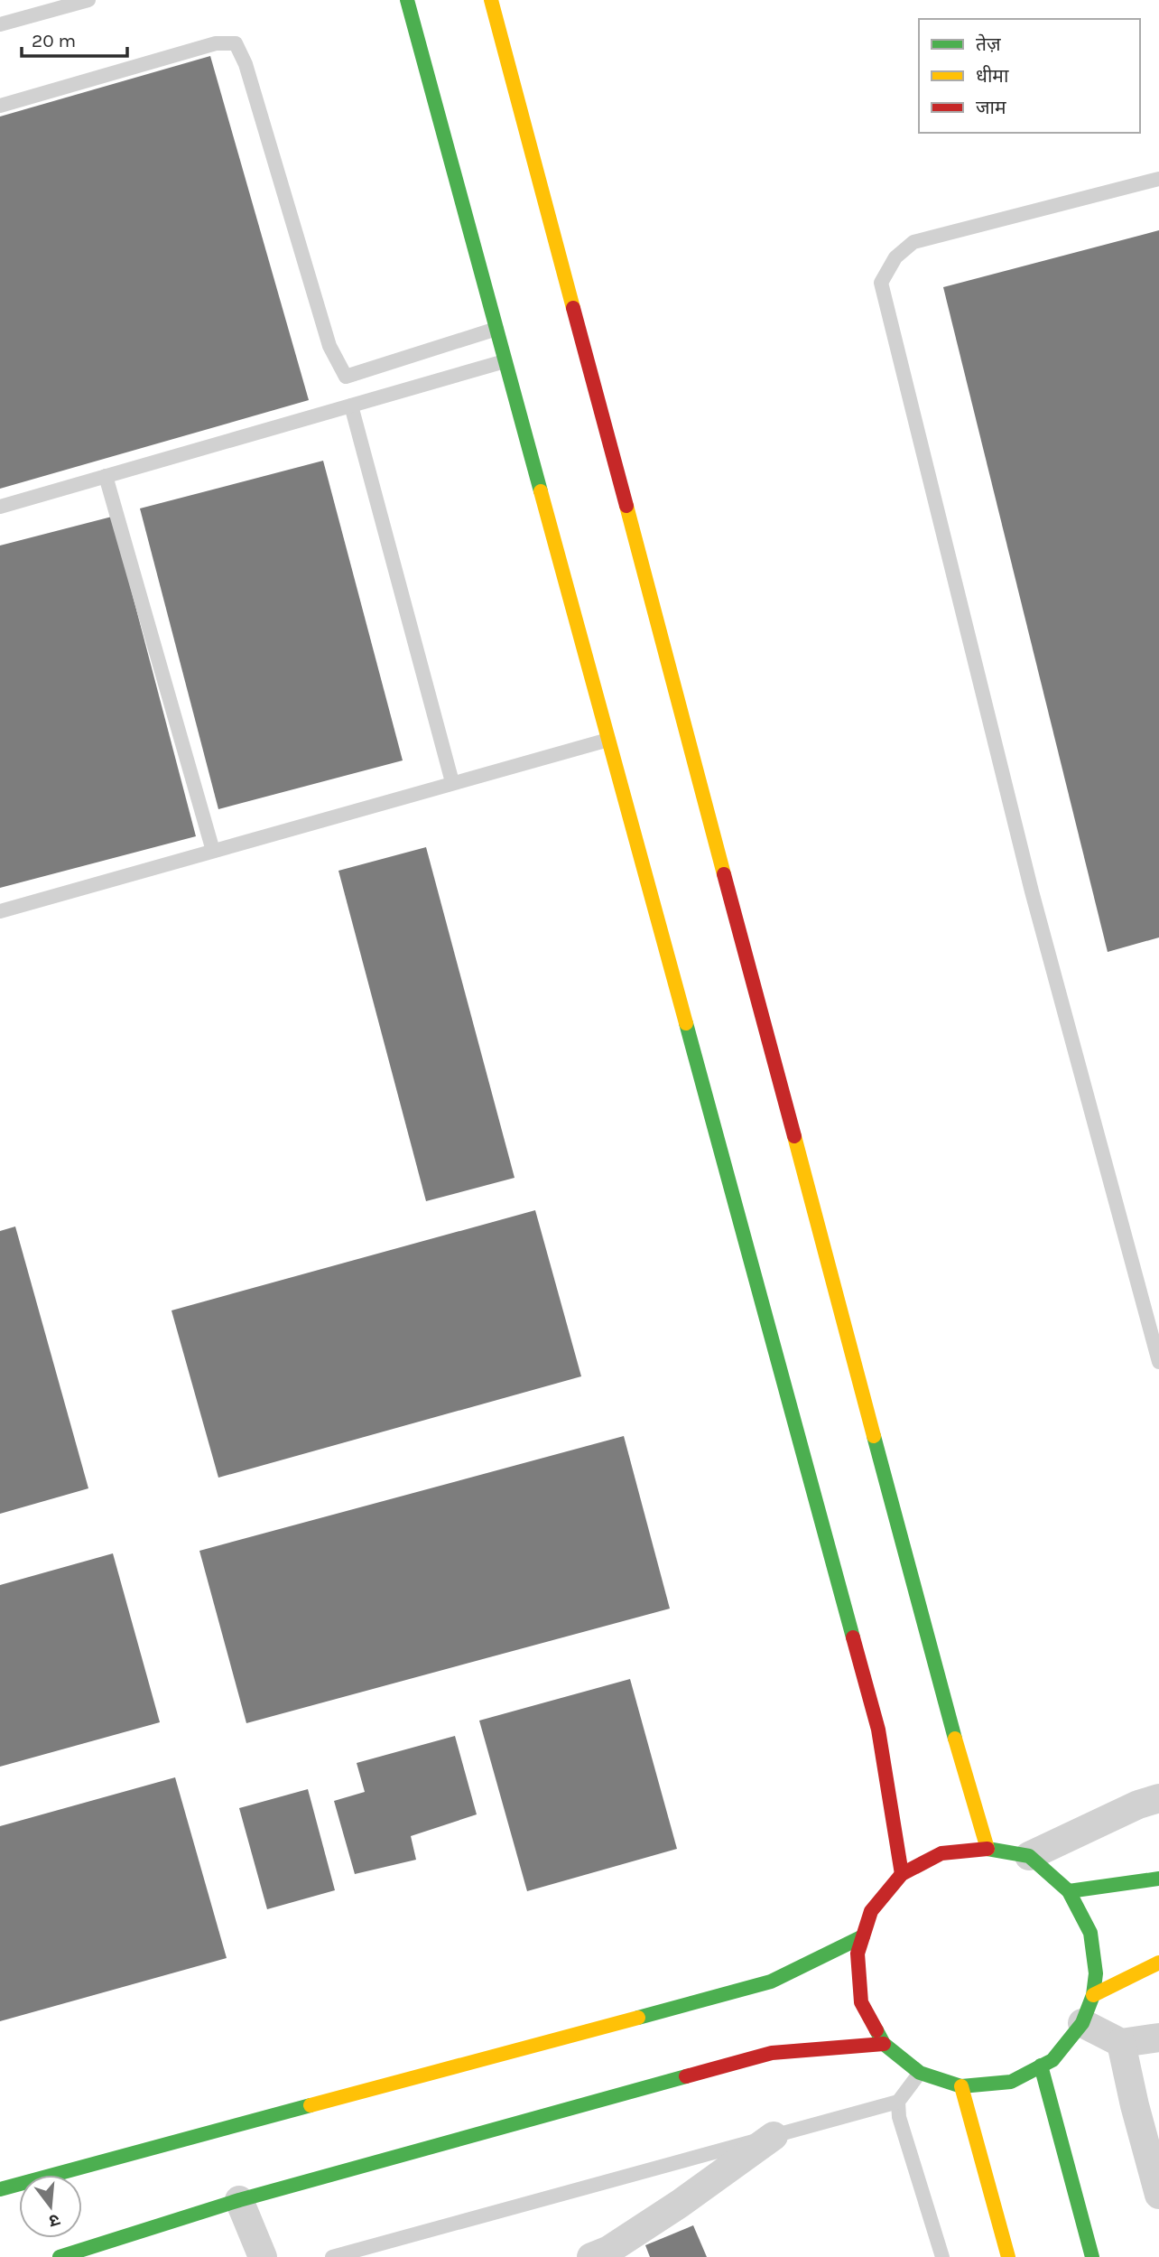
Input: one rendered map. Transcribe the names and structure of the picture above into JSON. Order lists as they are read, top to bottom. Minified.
{"legend":["तेज़","धीमा","जाम"],"scale_bar":"20 m","north":"bottom"}
